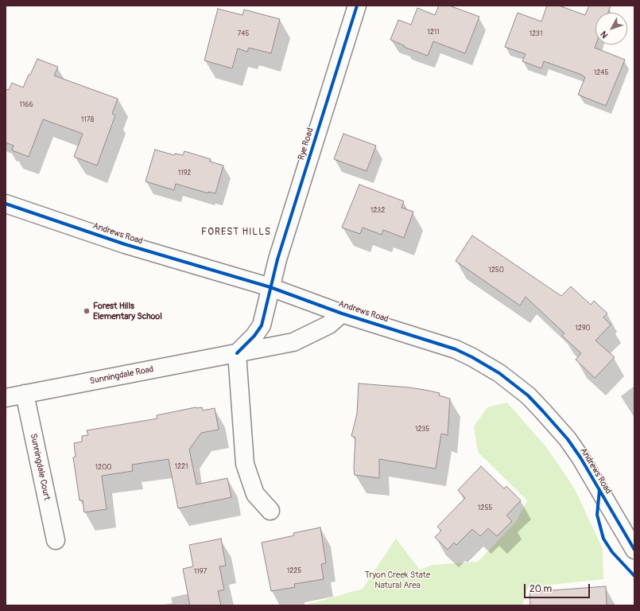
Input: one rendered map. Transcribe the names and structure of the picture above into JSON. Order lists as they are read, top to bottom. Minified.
{"streets":{"street":["Rye Road","Andrews Road","Sunningdale Road","Sunningdale Court"]},"crossings":[["Rye Road","Andrews Road"],["Andrews Road","Sunningdale Road"],["Sunningdale Road","Sunningdale Court"]],"districts":["FOREST HILLS"],"parks":["Tryon Creek State Natural Area"],"places":["Forest Hills Elementary School"],"house_numbers":["1211","745","1231","1245","1166","1178","1192","1232","1250","1290","1235","1221","1200","1255","1225","1197"],"scale_bar":"20 m","north":"bottom left"}
